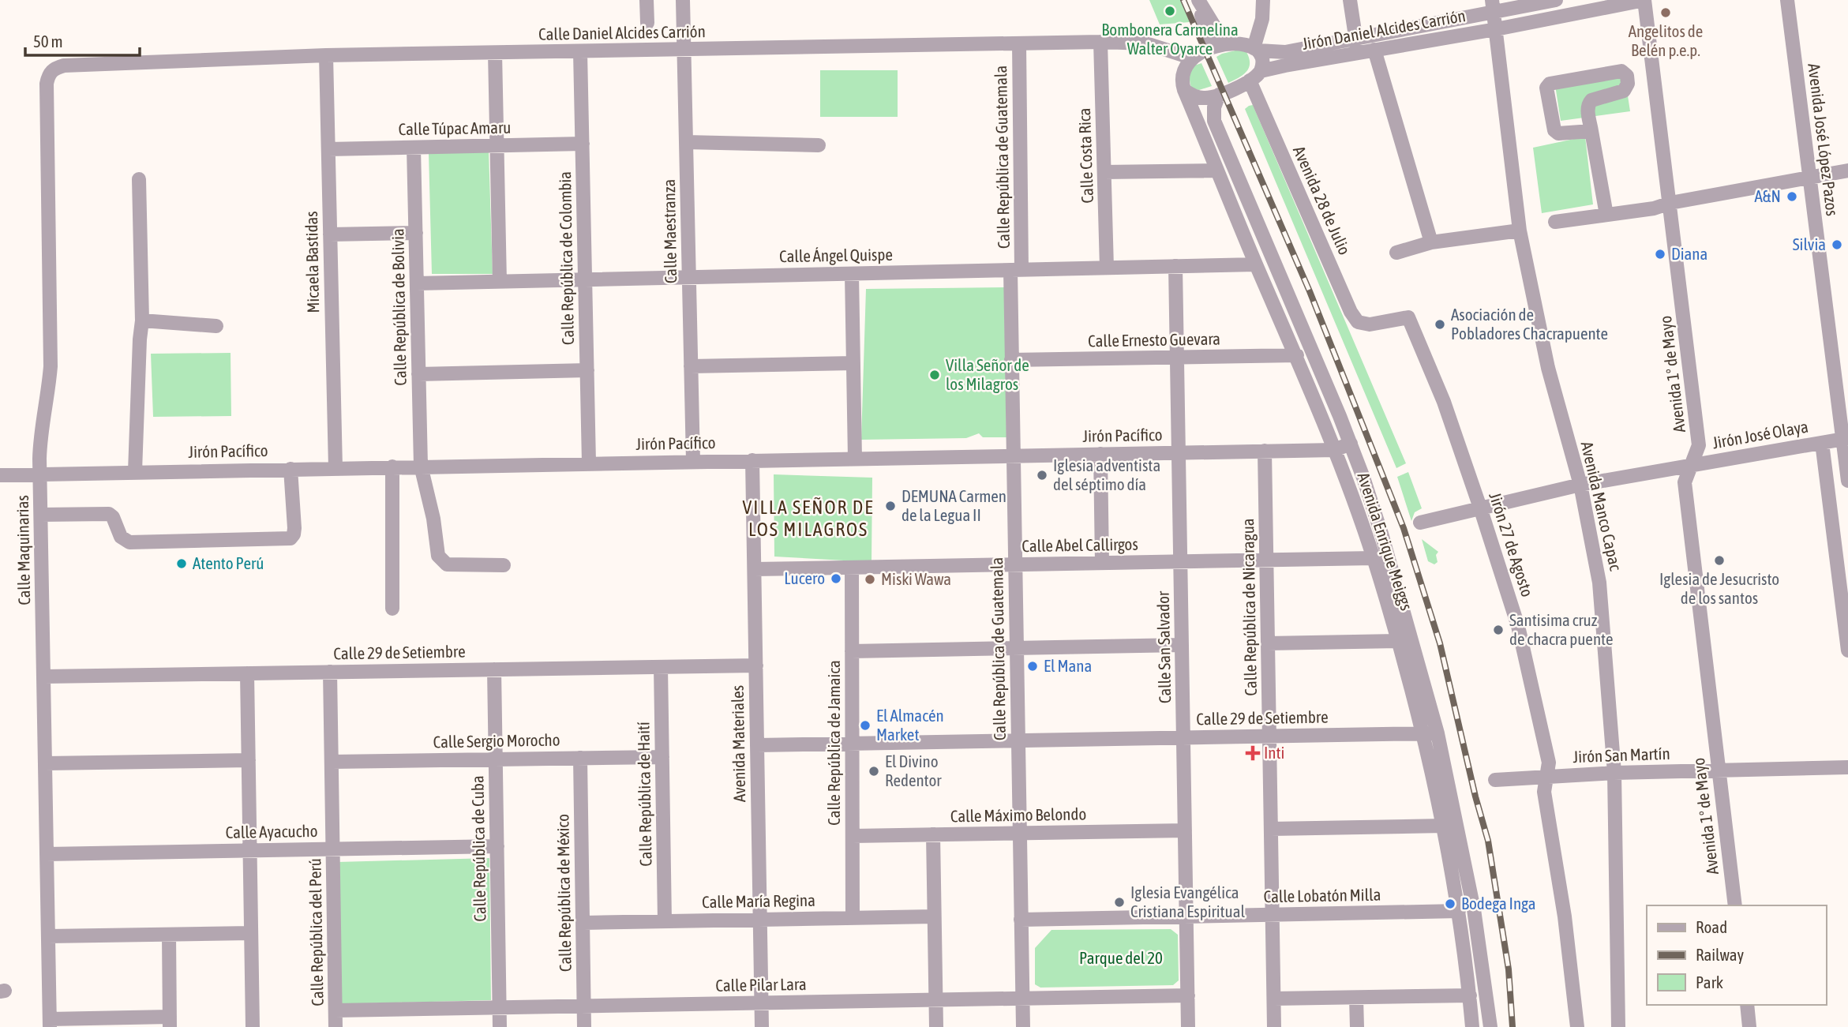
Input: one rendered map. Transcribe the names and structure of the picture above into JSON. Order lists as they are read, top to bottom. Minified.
{"streets":{"street":["Jirón Daniel Alcides Carrión","Calle Daniel Alcides Carrión","Calle Túpac Amaru","Avenida José López Pazos","Calle Costa Rica","Calle República de Guatemala","Avenida 28 de Julio","Calle Maestranza","Calle Ángel Quispe","Calle República de Colombia","Micaela Bastidas","Calle República de Bolivia","Calle Ernesto Guevara","Avenida 1º de Mayo","Jirón José Olaya","Jirón Pacífico","Avenida Manco Capac","Avenida Enrique Meiggs","Jirón 27 de Agosto","Calle Abel Callirgos","Calle Maquinarias","Calle República de Nicaragua","Calle San Salvador","Calle 29 de Setiembre","Calle Sergio Morocho","Calle República de Jamaica","Avenida Materiales","Jirón San Martín","Calle República de Haití","Calle Máximo Belondo","Calle Ayacucho","Calle República de Cuba","Calle República de México","Calle Lobatón Milla","Calle María Regina","Calle República del Perú","Calle Pilar Lara"]},"crossings":[["Jirón Daniel Alcides Carrión","Avenida 28 de Julio"],["Jirón Daniel Alcides Carrión","Avenida 1º de Mayo"],["Jirón Daniel Alcides Carrión","Avenida Manco Capac"],["Calle Daniel Alcides Carrión","Calle Costa Rica"],["Calle Daniel Alcides Carrión","Calle República de Guatemala"],["Calle Daniel Alcides Carrión","Calle Maestranza"],["Calle Daniel Alcides Carrión","Calle República de Colombia"],["Calle Daniel Alcides Carrión","Micaela Bastidas"],["Calle Daniel Alcides Carrión","Calle Maquinarias"],["Calle Túpac Amaru","Calle República de Colombia"],["Calle Túpac Amaru","Micaela Bastidas"],["Calle Túpac Amaru","Calle República de Bolivia"],["Avenida José López Pazos","Jirón José Olaya"],["Calle Costa Rica","Calle Ángel Quispe"],["Calle República de Guatemala","Calle Ángel Quispe"],["Calle República de Guatemala","Calle Ernesto Guevara"],["Calle República de Guatemala","Jirón Pacífico"],["Calle República de Guatemala","Calle Abel Callirgos"],["Calle República de Guatemala","Calle 29 de Setiembre"],["Calle República de Guatemala","Calle Máximo Belondo"],["Calle República de Guatemala","Calle Lobatón Milla"],["Calle República de Guatemala","Calle Pilar Lara"],["Avenida 28 de Julio","Jirón 27 de Agosto"],["Calle Maestranza","Calle Ángel Quispe"],["Calle Maestranza","Jirón Pacífico"],["Calle Ángel Quispe","Calle República de Colombia"],["Calle Ángel Quispe","Calle República de Bolivia"],["Calle Ángel Quispe","Avenida Enrique Meiggs"],["Calle Ángel Quispe","Calle San Salvador"],["Calle República de Colombia","Jirón Pacífico"],["Micaela Bastidas","Jirón Pacífico"],["Calle República de Bolivia","Jirón Pacífico"],["Calle Ernesto Guevara","Avenida Enrique Meiggs"],["Calle Ernesto Guevara","Calle San Salvador"],["Avenida 1º de Mayo","Jirón José Olaya"],["Avenida 1º de Mayo","Jirón San Martín"],["Jirón José Olaya","Avenida Manco Capac"],["Jirón José Olaya","Jirón 27 de Agosto"],["Jirón Pacífico","Avenida Enrique Meiggs"],["Jirón Pacífico","Calle Maquinarias"],["Jirón Pacífico","Calle República de Nicaragua"],["Jirón Pacífico","Calle San Salvador"],["Jirón Pacífico","Avenida Materiales"],["Avenida Manco Capac","Jirón San Martín"],["Avenida Enrique Meiggs","Calle Abel Callirgos"],["Avenida Enrique Meiggs","Calle 29 de Setiembre"],["Avenida Enrique Meiggs","Calle Lobatón Milla"],["Jirón 27 de Agosto","Jirón San Martín"],["Calle Abel Callirgos","Calle República de Nicaragua"],["Calle Abel Callirgos","Calle San Salvador"],["Calle Abel Callirgos","Calle República de Jamaica"],["Calle Abel Callirgos","Avenida Materiales"],["Calle Maquinarias","Calle 29 de Setiembre"],["Calle Maquinarias","Calle Ayacucho"],["Calle República de Nicaragua","Calle 29 de Setiembre"],["Calle República de Nicaragua","Calle Lobatón Milla"],["Calle San Salvador","Calle 29 de Setiembre"],["Calle San Salvador","Calle Máximo Belondo"],["Calle San Salvador","Calle Lobatón Milla"],["Calle San Salvador","Calle Pilar Lara"],["Calle 29 de Setiembre","Calle República de Jamaica"],["Calle 29 de Setiembre","Avenida Materiales"],["Calle 29 de Setiembre","Calle República de Haití"],["Calle 29 de Setiembre","Calle República de Cuba"],["Calle 29 de Setiembre","Calle República del Perú"],["Calle Sergio Morocho","Calle República de Haití"],["Calle Sergio Morocho","Calle República de Cuba"],["Calle Sergio Morocho","Calle República de México"],["Calle Sergio Morocho","Calle República del Perú"],["Calle República de Jamaica","Calle Máximo Belondo"],["Calle República de Jamaica","Calle María Regina"],["Avenida Materiales","Calle María Regina"],["Avenida Materiales","Calle Pilar Lara"],["Calle República de Haití","Calle María Regina"],["Calle Ayacucho","Calle República de Cuba"],["Calle Ayacucho","Calle República del Perú"],["Calle República de Cuba","Calle Pilar Lara"],["Calle República de México","Calle María Regina"],["Calle República de México","Calle Pilar Lara"],["Calle República del Perú","Calle Pilar Lara"]],"districts":["VILLA SEÑOR DE LOS MILAGROS"],"parks":["Parque del 20"],"places":{"other":["Bombonera Carmelina Walter Oyarce","Angelitos de Belén p.e.p.","A&N","Silvia","Diana","Asociación de Pobladores Chacrapuente","Villa Señor de los Milagros","Iglesia adventista del séptimo día","DEMUNA Carmen de la Legua II","Iglesia de Jesucristo de los santos","Atento Perú","Lucero","Miski Wawa","Santisima cruz de chacra puente","El Mana","El Almacén Market","El Divino Redentor","Iglesia Evangélica Cristiana Espiritual","Bodega Inga"],"health":["Inti"]},"legend":["Road","Railway","Park"],"scale_bar":"50 m"}
